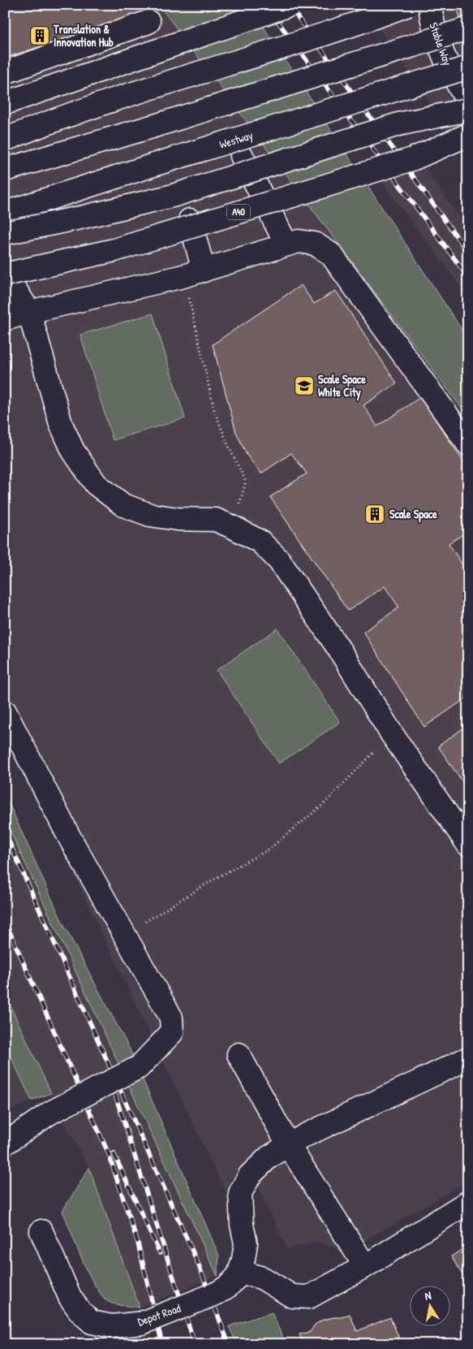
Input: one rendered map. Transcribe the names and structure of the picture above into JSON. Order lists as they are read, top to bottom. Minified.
{"streets":{"main road":["Stable Way","Westway","A40","Depot Road"]},"places":{"building":["Translation & Innovation Hub","Scale Space"],"school or university":["Scale Space White City"]},"north":"top"}
